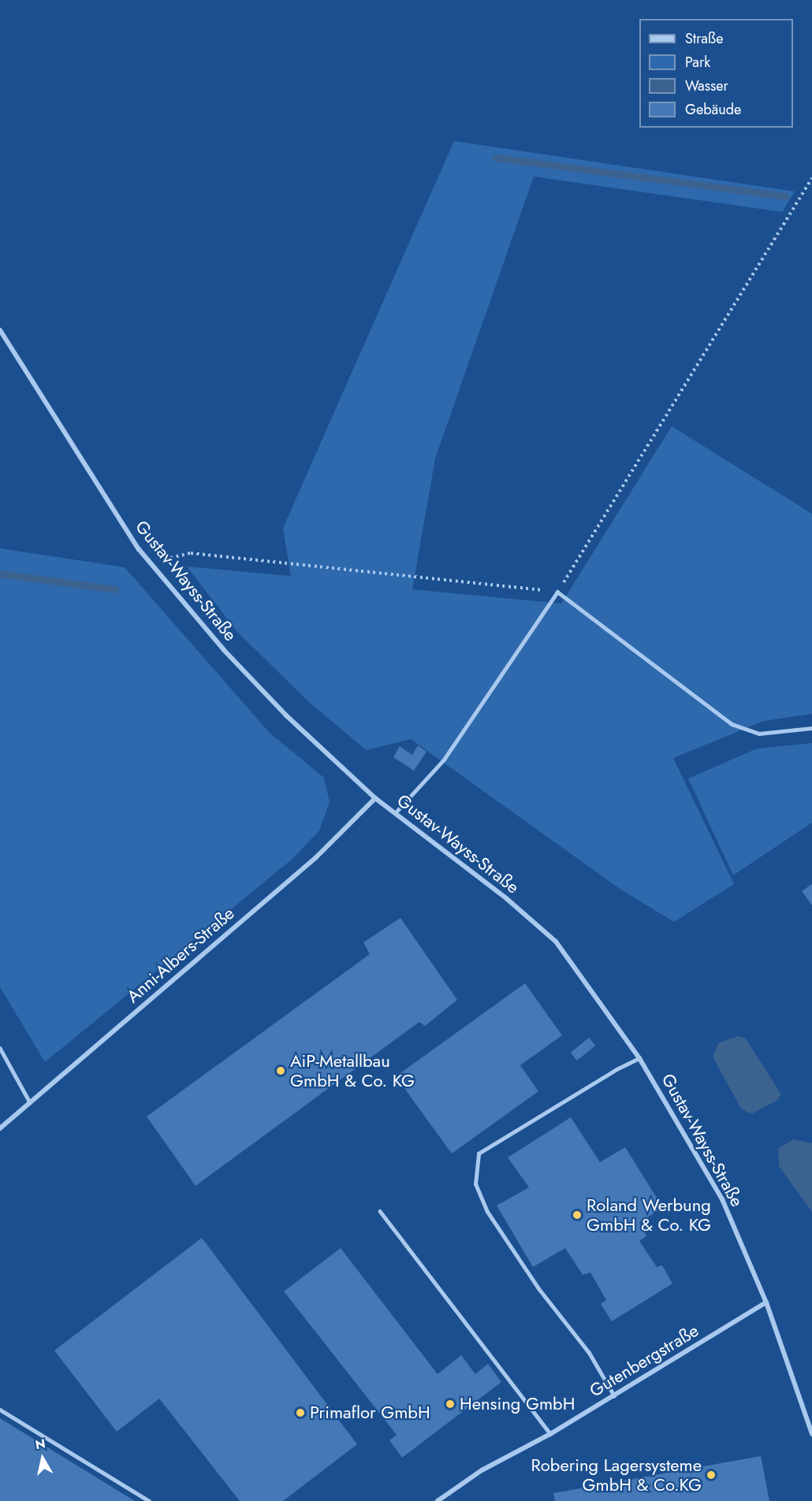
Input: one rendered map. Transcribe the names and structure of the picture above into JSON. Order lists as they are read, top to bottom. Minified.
{"streets":{"street":["Gustav-Wayss-Straße","Anni-Albers-Straße","Gutenbergstraße"]},"crossings":[["Gustav-Wayss-Straße","Anni-Albers-Straße"],["Gustav-Wayss-Straße","Gutenbergstraße"]],"places":["AiP-Metallbau GmbH & Co. KG","Roland Werbung GmbH & Co. KG","Hensing GmbH","Primaflor GmbH","Robering Lagersysteme GmbH & Co.KG"],"legend":["Straße","Park","Wasser","Gebäude"],"north":"top"}
